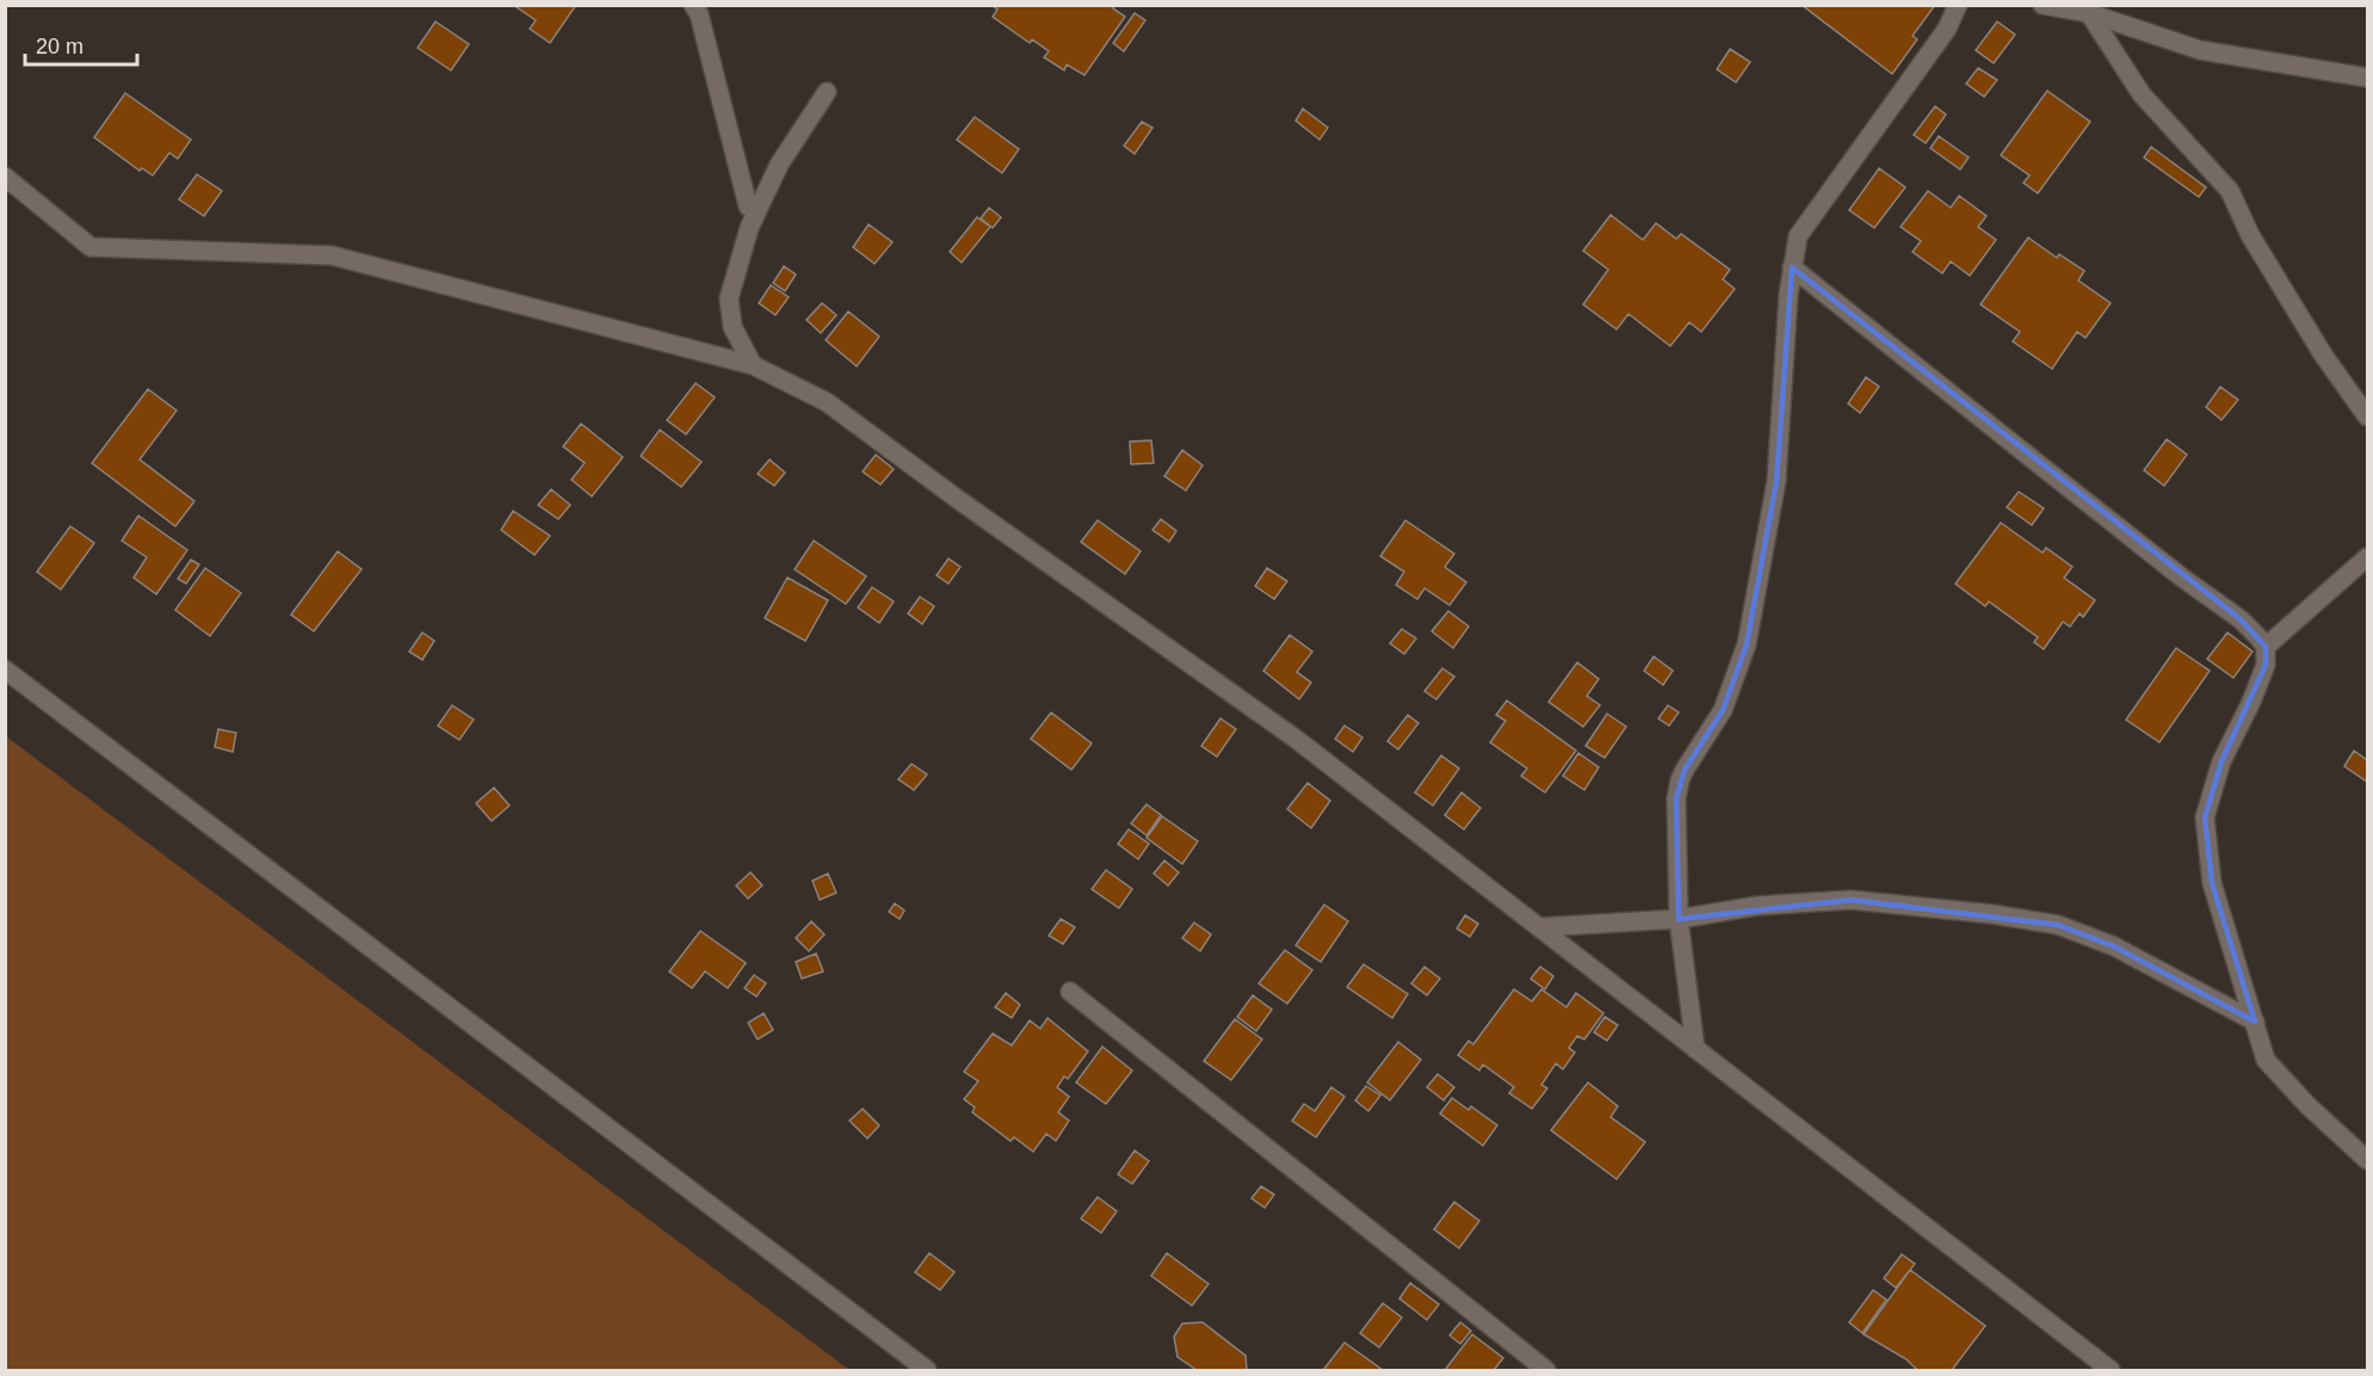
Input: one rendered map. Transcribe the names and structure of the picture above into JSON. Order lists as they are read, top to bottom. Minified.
{"scale_bar":"20 m"}
